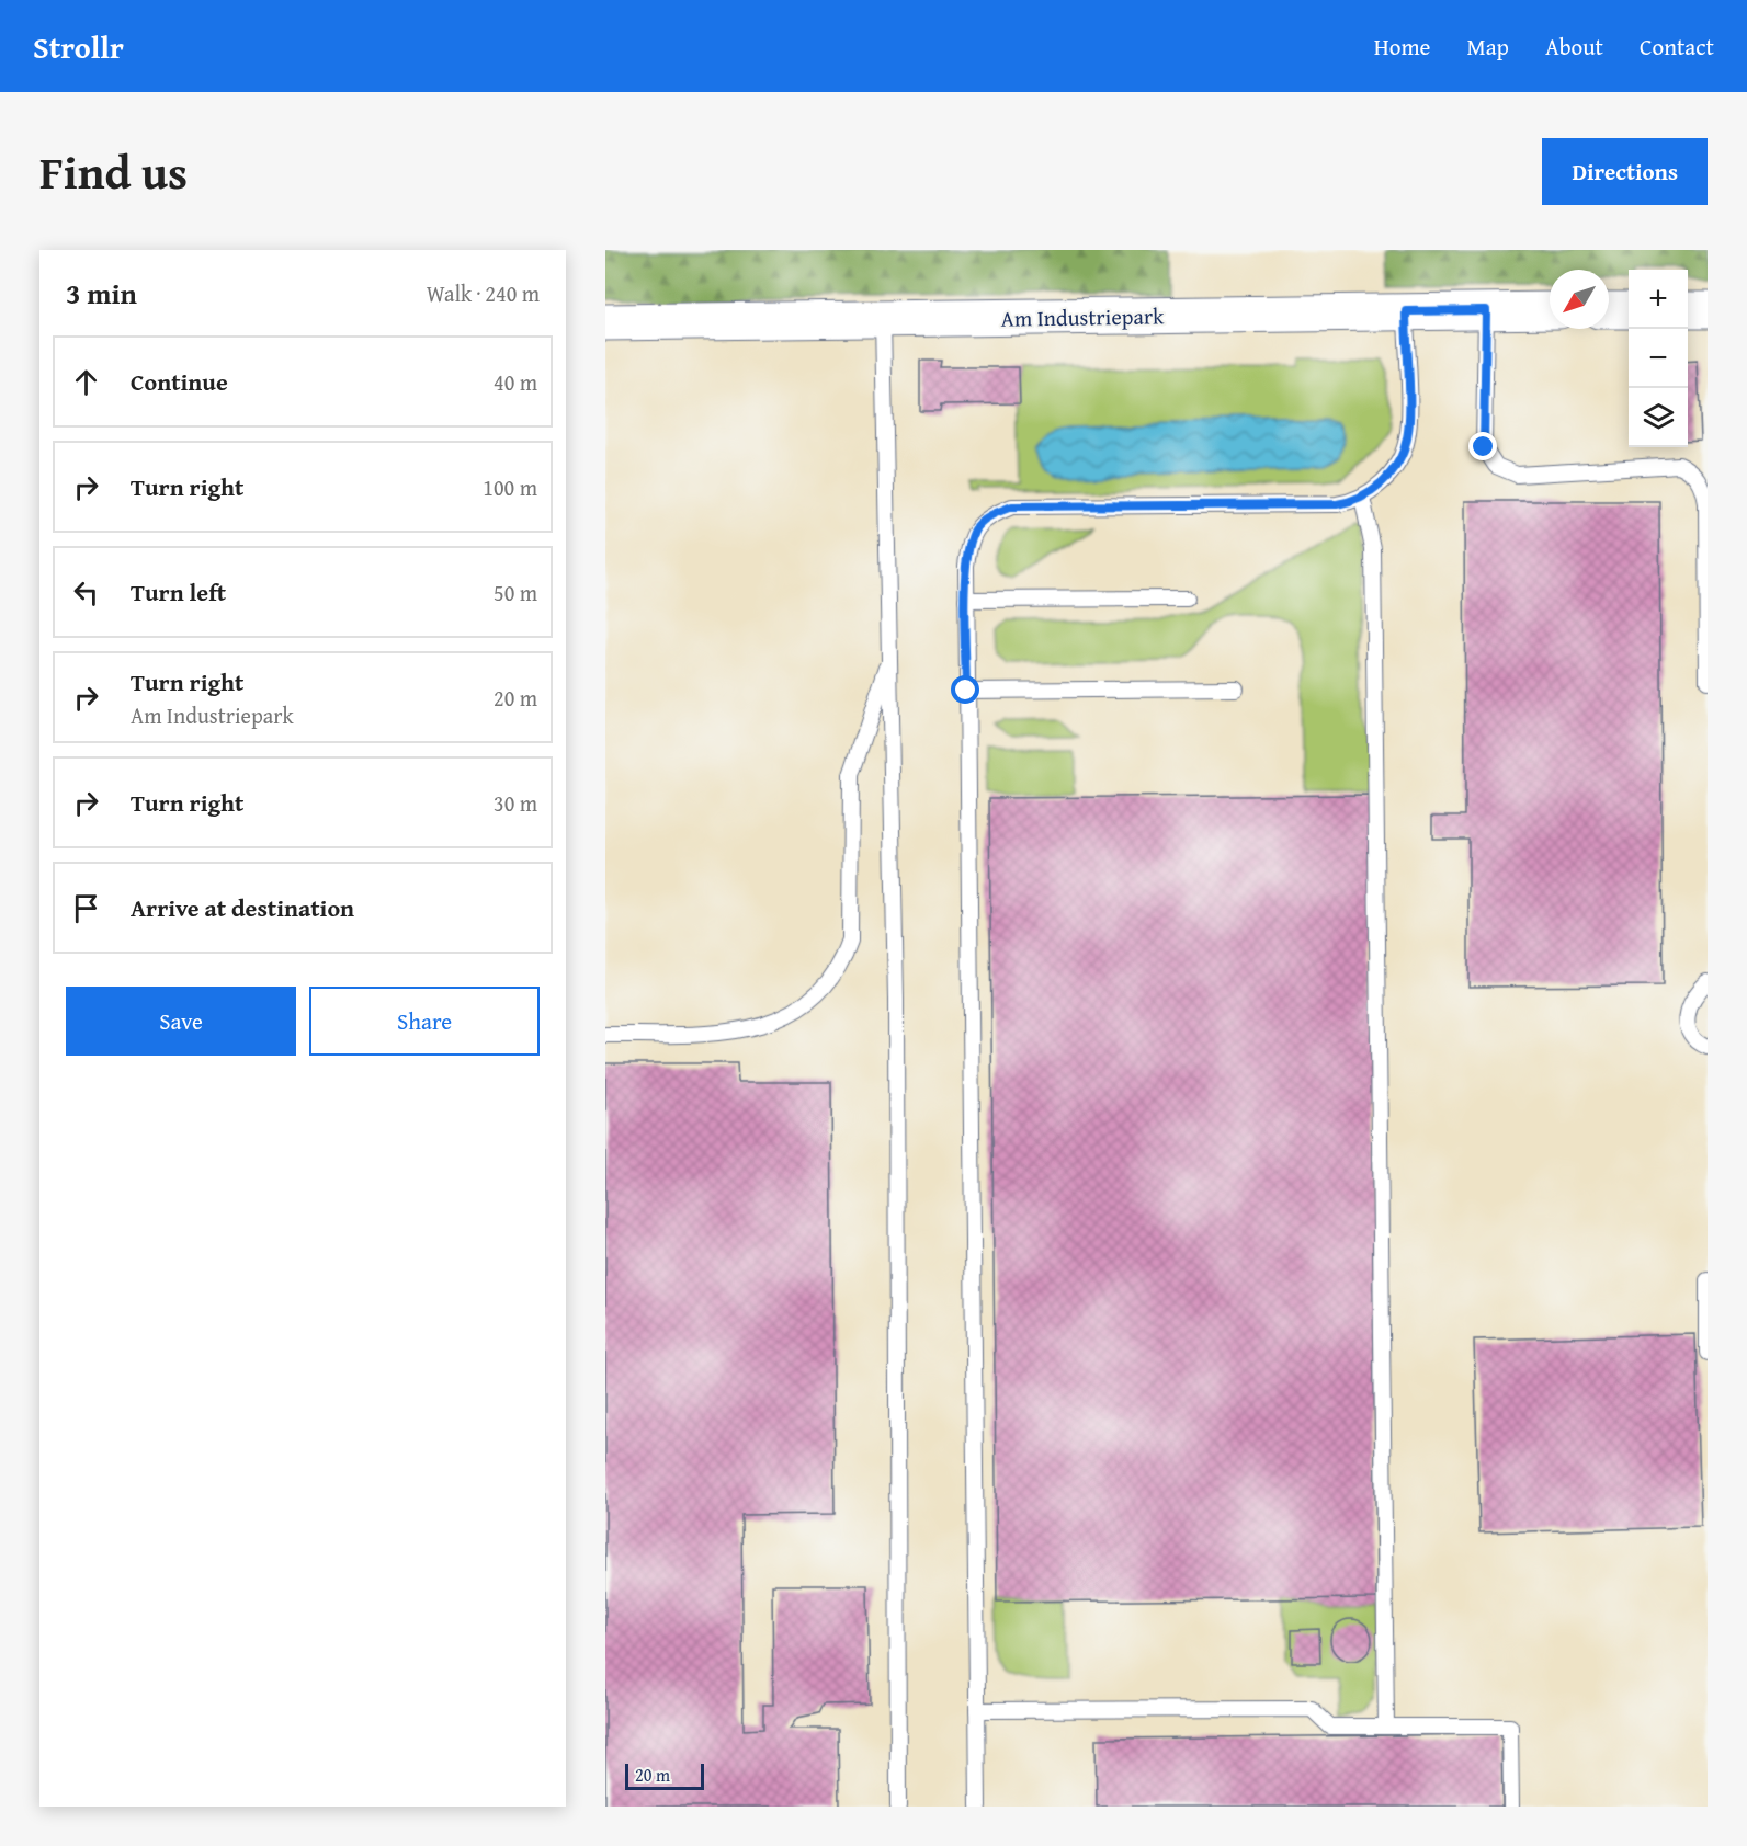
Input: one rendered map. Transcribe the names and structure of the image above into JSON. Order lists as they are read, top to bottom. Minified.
{"streets":{"street":["Am Industriepark"]},"scale_bar":"20 m","north":"bottom left","page":{"header":"Strollr","nav":["Home","Map","About","Contact"],"title":"Find us","buttons":["Directions",["Save","Share"]],"heading":["3 min","Walk · 240 m"],"map_buttons":["+","−"],"list":[["Continue","40 m"],["Turn right","100 m"],["Turn left","50 m"],["Turn right","Am Industriepark","20 m"],["Turn right","30 m"],"Arrive at destination"],"scale":"20 m"}}
